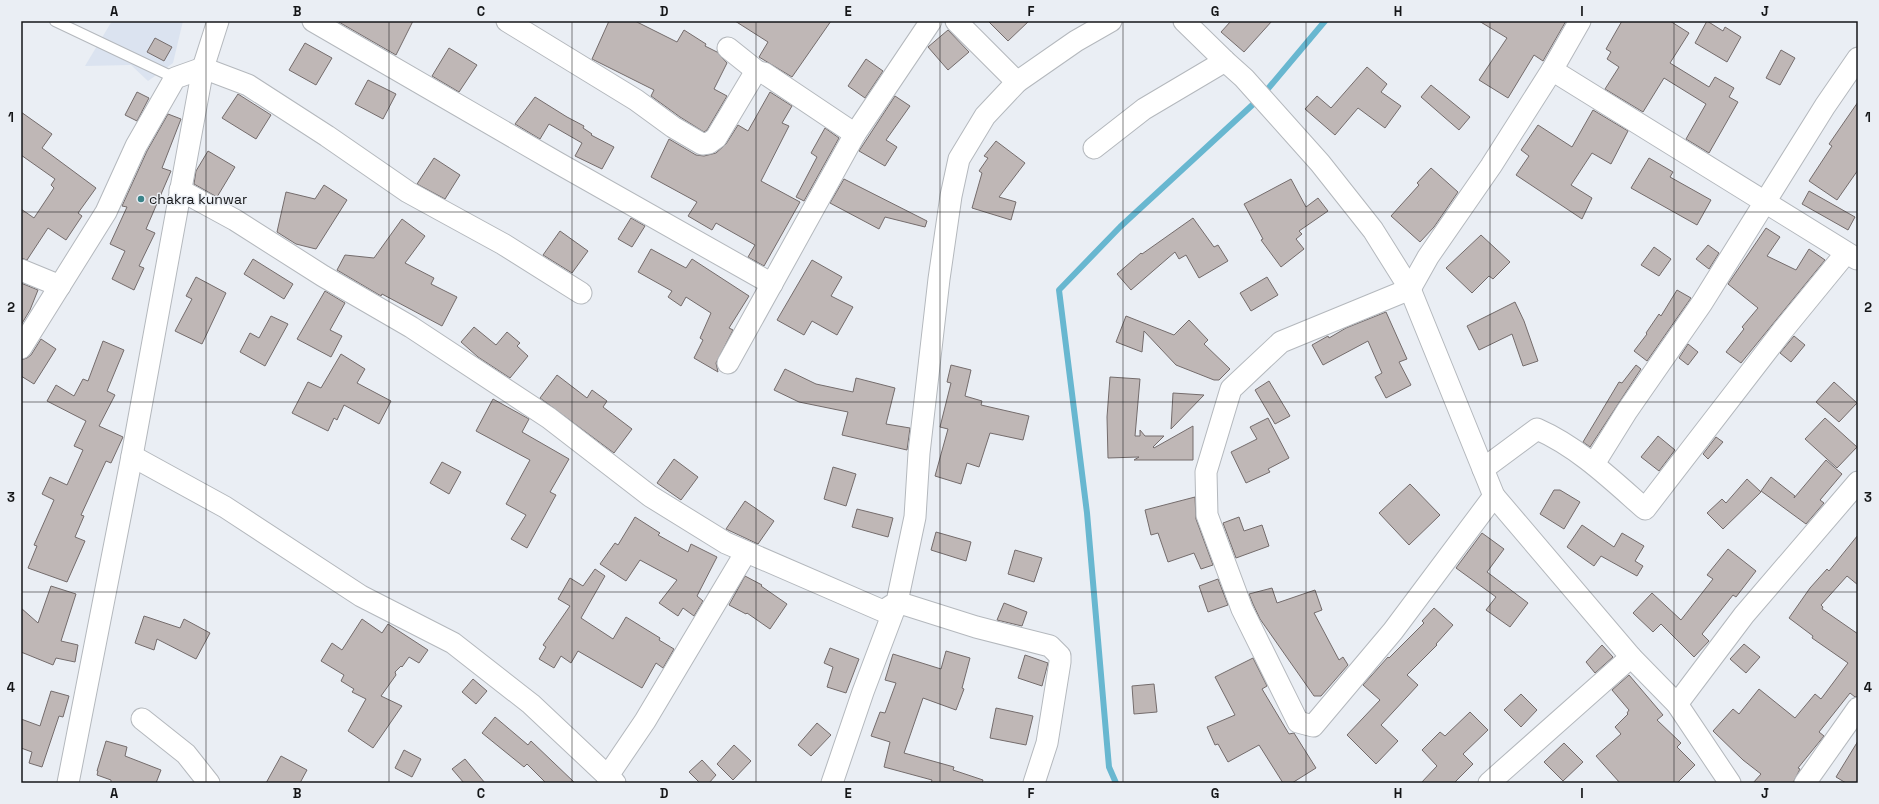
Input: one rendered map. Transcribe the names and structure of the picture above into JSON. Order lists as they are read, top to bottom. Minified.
{"places":["chakra kunwar"],"grid":{"columns":["A","B","C","D","E","F","G","H","I","J"],"rows":["1","2","3","4"]}}
